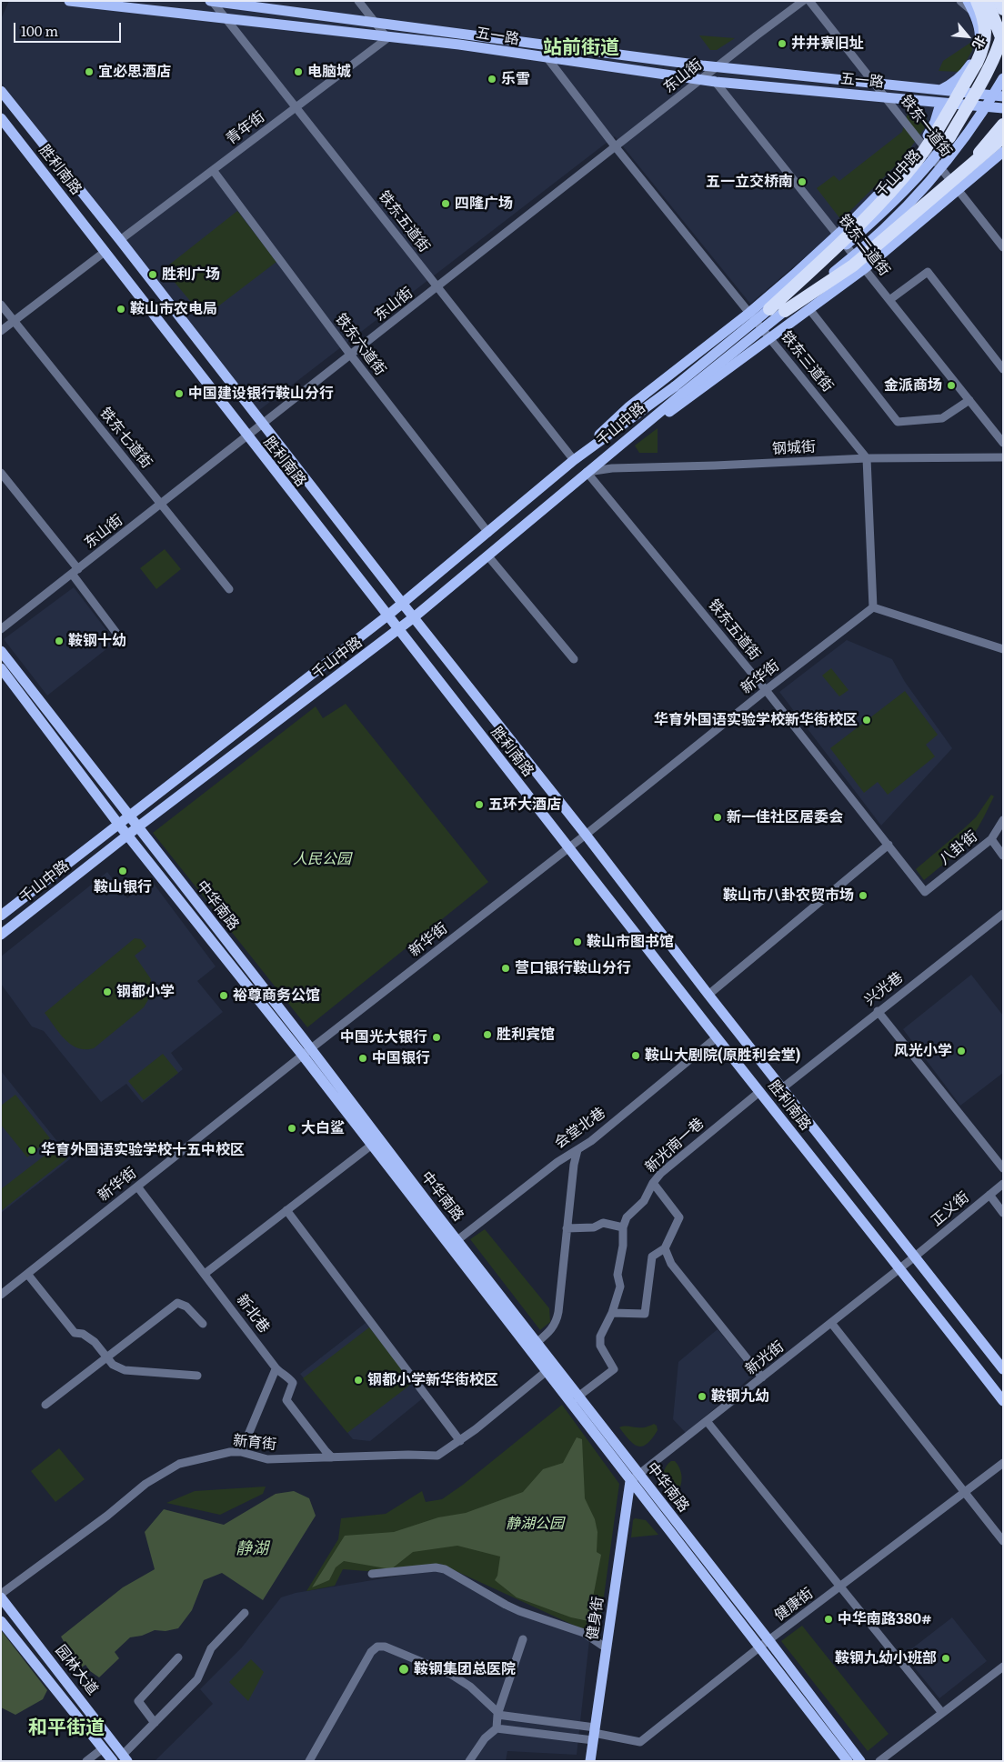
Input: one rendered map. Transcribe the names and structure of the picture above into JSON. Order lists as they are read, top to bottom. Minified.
{"streets":{"main road":["五一路","胜利南路","千山中路","中华南路","健身街","园林大道"],"street":["东山街","铁东一道街","青年街","铁东五道街","铁东二道街","铁东六道街","铁东三道街","铁东七道街","钢城街","新华街","八卦街","兴光巷","会堂北巷","新光南一巷","正义街","新北巷","新光街","新育街","健康街"]},"crossings":[["五一路","东山街"],["五一路","铁东一道街"],["五一路","青年街"],["五一路","铁东五道街"],["五一路","铁东二道街"],["五一路","铁东三道街"],["东山街","胜利南路"],["东山街","铁东五道街"],["东山街","铁东二道街"],["东山街","铁东六道街"],["东山街","铁东三道街"],["东山街","铁东七道街"],["青年街","胜利南路"],["青年街","铁东五道街"],["青年街","铁东六道街"],["胜利南路","千山中路"],["胜利南路","新华街"],["胜利南路","兴光巷"],["胜利南路","会堂北巷"],["胜利南路","新光南一巷"],["胜利南路","正义街"],["胜利南路","新光街"],["千山中路","铁东五道街"],["千山中路","铁东六道街"],["千山中路","钢城街"],["千山中路","中华南路"],["铁东五道街","钢城街"],["铁东五道街","新华街"],["铁东五道街","八卦街"],["铁东三道街","钢城街"],["新华街","中华南路"],["新华街","新北巷"],["中华南路","会堂北巷"],["中华南路","新光街"],["中华南路","健康街"],["中华南路","健身街"],["正义街","新光街"],["新北巷","新育街"],["新光街","健身街"],["健康街","健身街"]],"districts":["站前街道","和平街道"],"water":["静湖"],"parks":["人民公园","静湖公园"],"places":["井井寮旧址","宜必思酒店","电脑城","乐雪","五一立交桥南","四隆广场","胜利广场","鞍山市农电局","金派商场","中国建设银行鞍山分行","鞍钢十幼","华育外国语实验学校新华街校区","五环大酒店","新一佳社区居委会","鞍山银行","鞍山市八卦农贸市场","鞍山市图书馆","营口银行鞍山分行","钢都小学","裕尊商务公馆","胜利宾馆","中国光大银行","风光小学","鞍山大剧院(原胜利会堂)","中国银行","大白鲨","华育外国语实验学校十五中校区","钢都小学新华街校区","鞍钢九幼","中华南路380#","鞍钢九幼小班部","鞍钢集团总医院"],"scale_bar":"100 m","north":"bottom right"}
